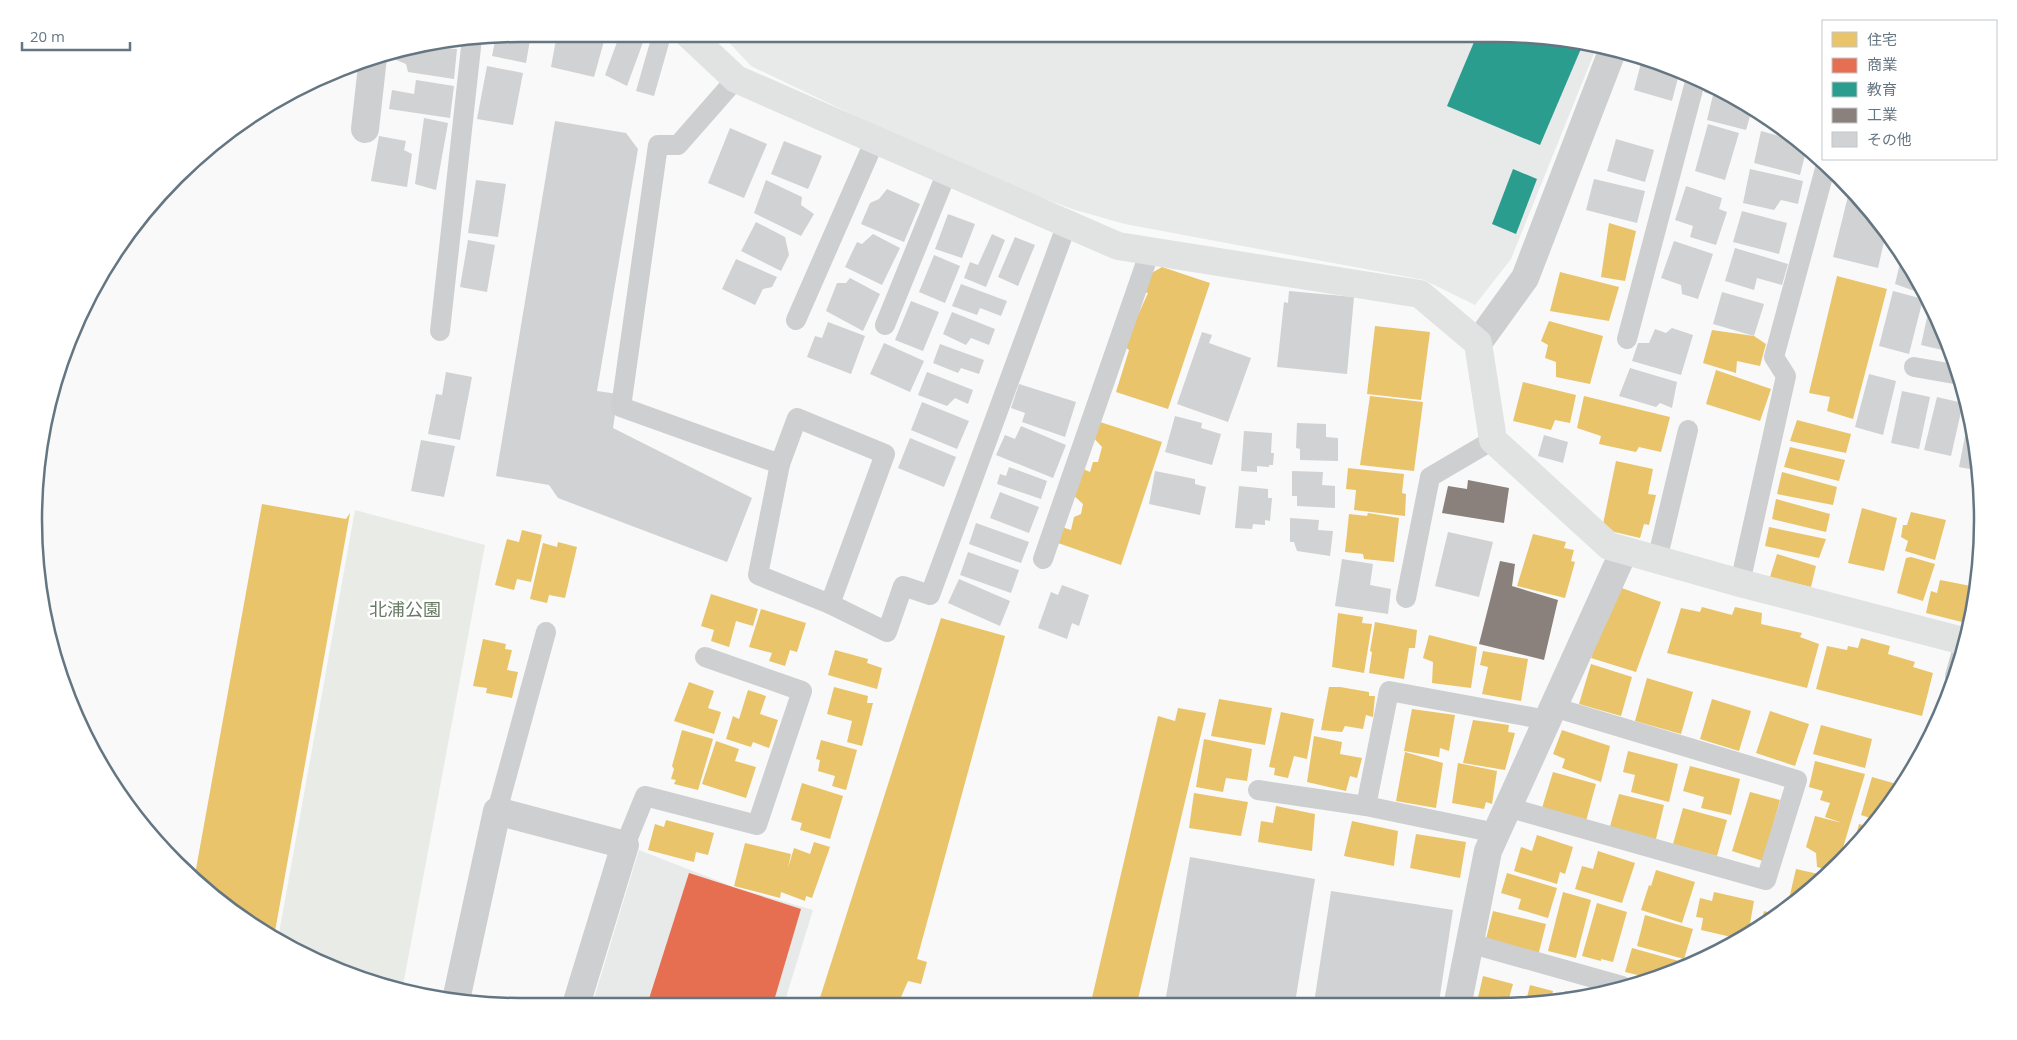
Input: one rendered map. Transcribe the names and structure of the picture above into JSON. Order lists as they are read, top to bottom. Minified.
{"parks":["北浦公園"],"legend":["住宅","商業","教育","工業","その他"],"scale_bar":"20 m"}
